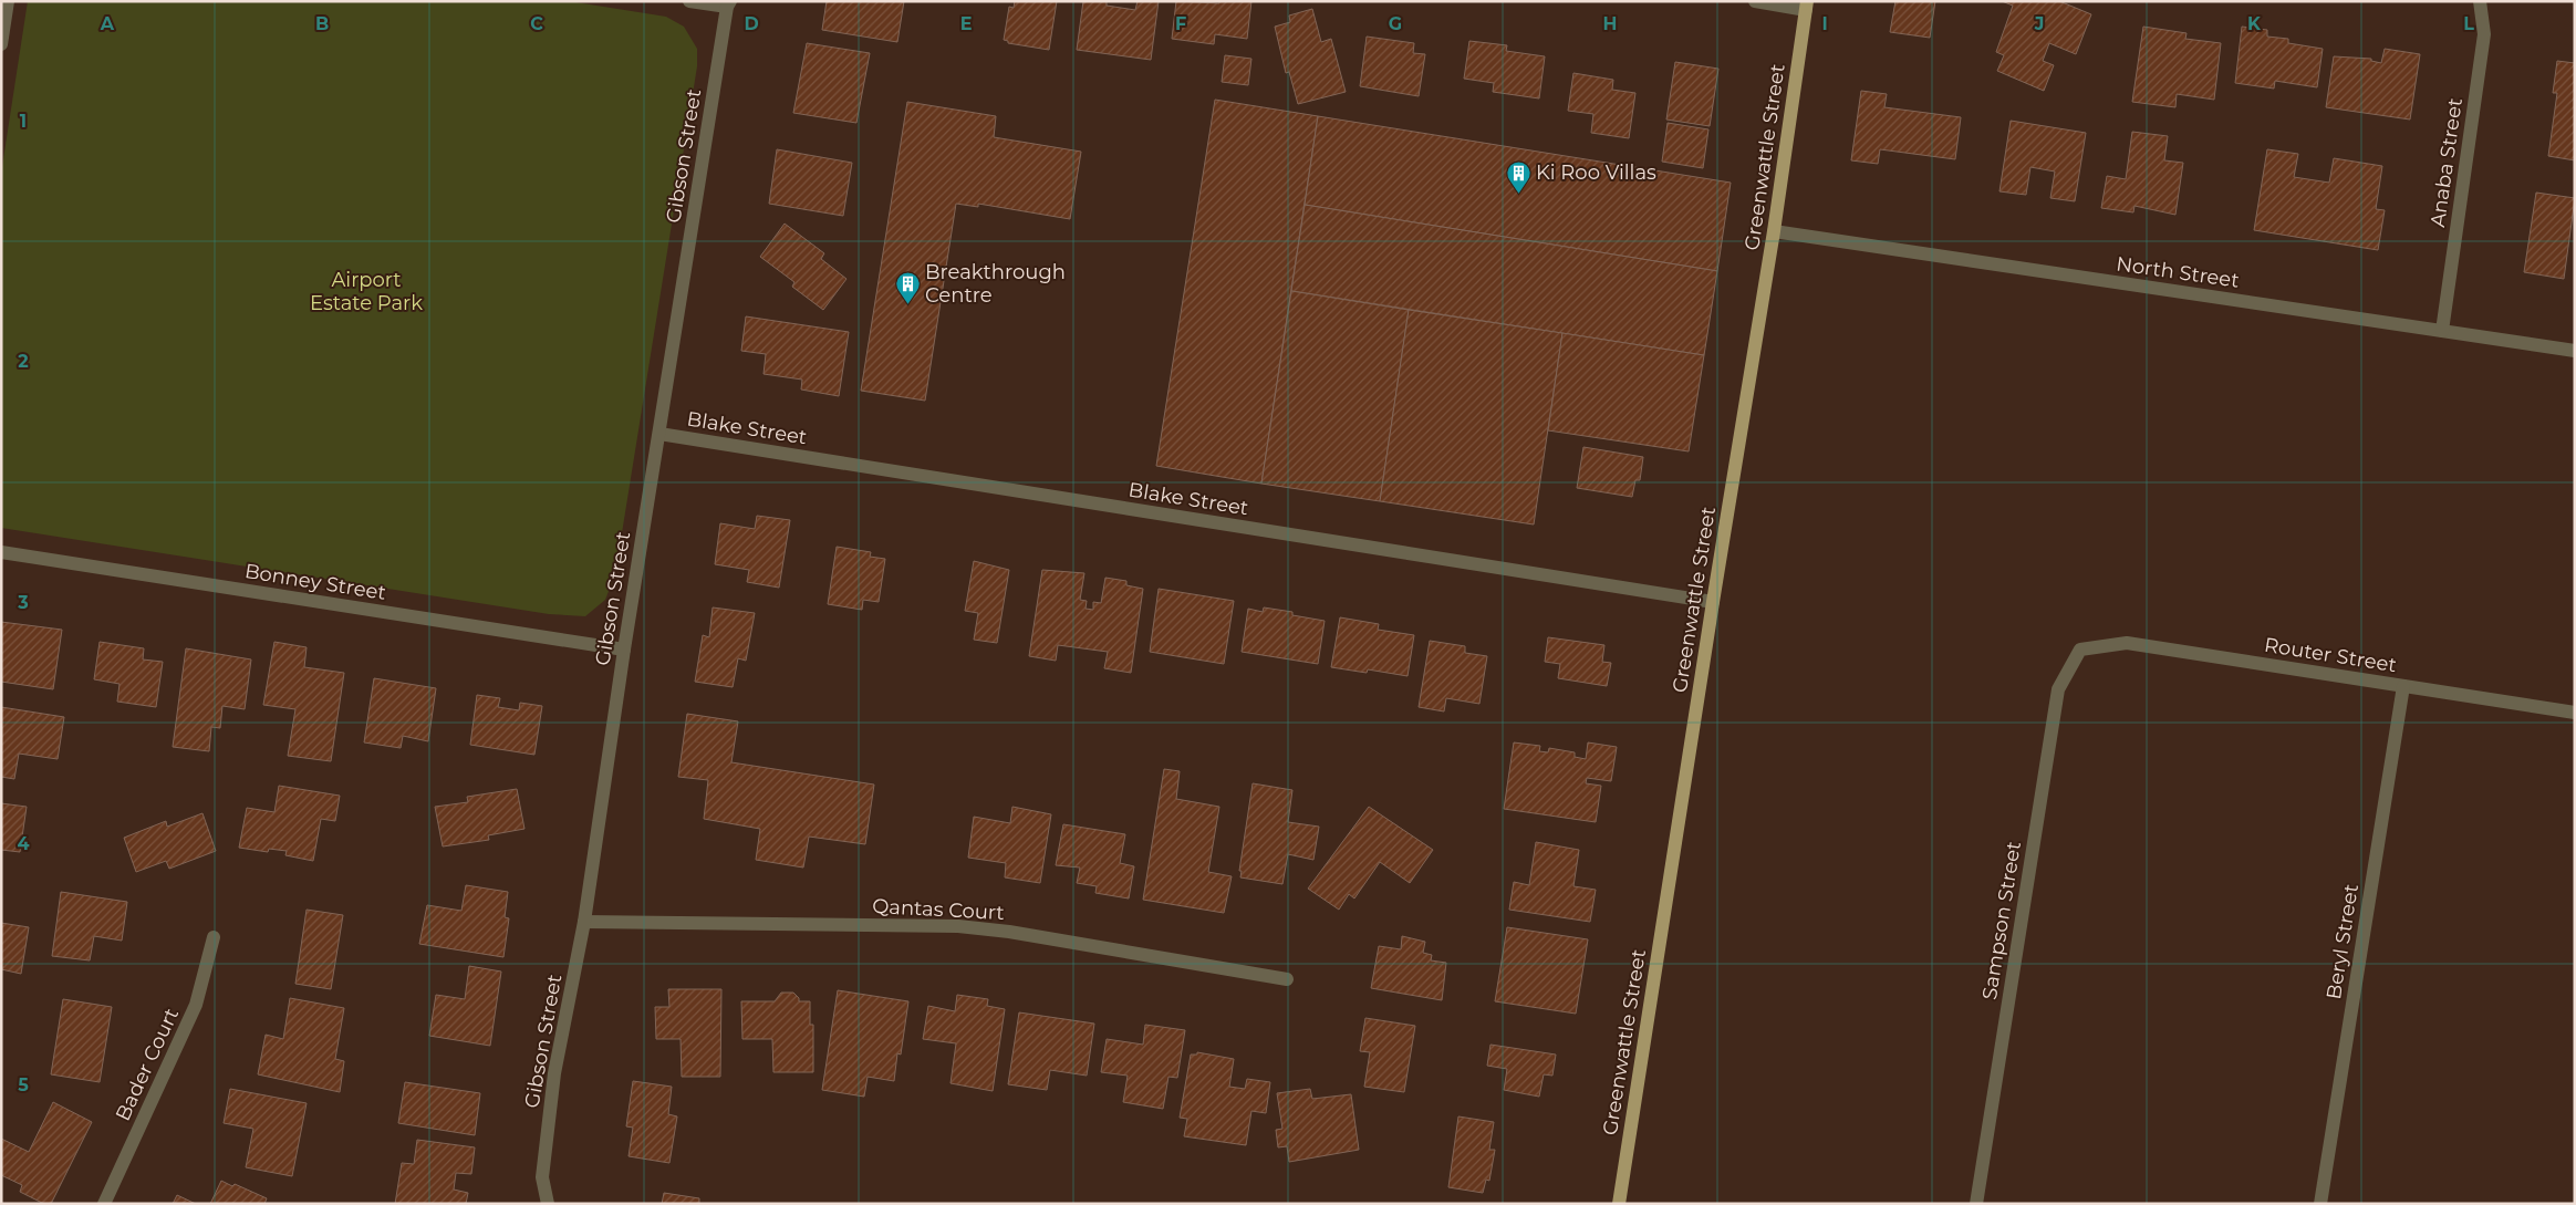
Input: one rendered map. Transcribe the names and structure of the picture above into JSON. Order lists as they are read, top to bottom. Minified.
{"streets":{"main road":["Greenwattle Street"],"street":["Gibson Street","Anaba Street","North Street","Blake Street","Bonney Street","Router Street","Qantas Court","Sampson Street","Beryl Street","Bader Court"]},"crossings":[["Gibson Street","Blake Street"],["Gibson Street","Bonney Street"],["Gibson Street","Qantas Court"],["Greenwattle Street","North Street"],["Greenwattle Street","Blake Street"],["Anaba Street","North Street"],["Router Street","Sampson Street"],["Router Street","Beryl Street"]],"parks":["Airport Estate Park"],"places":{"building":["Ki Roo Villas","Breakthrough Centre"]},"grid":{"columns":["A","B","C","D","E","F","G","H","I","J","K","L"],"rows":["1","2","3","4","5"]}}
